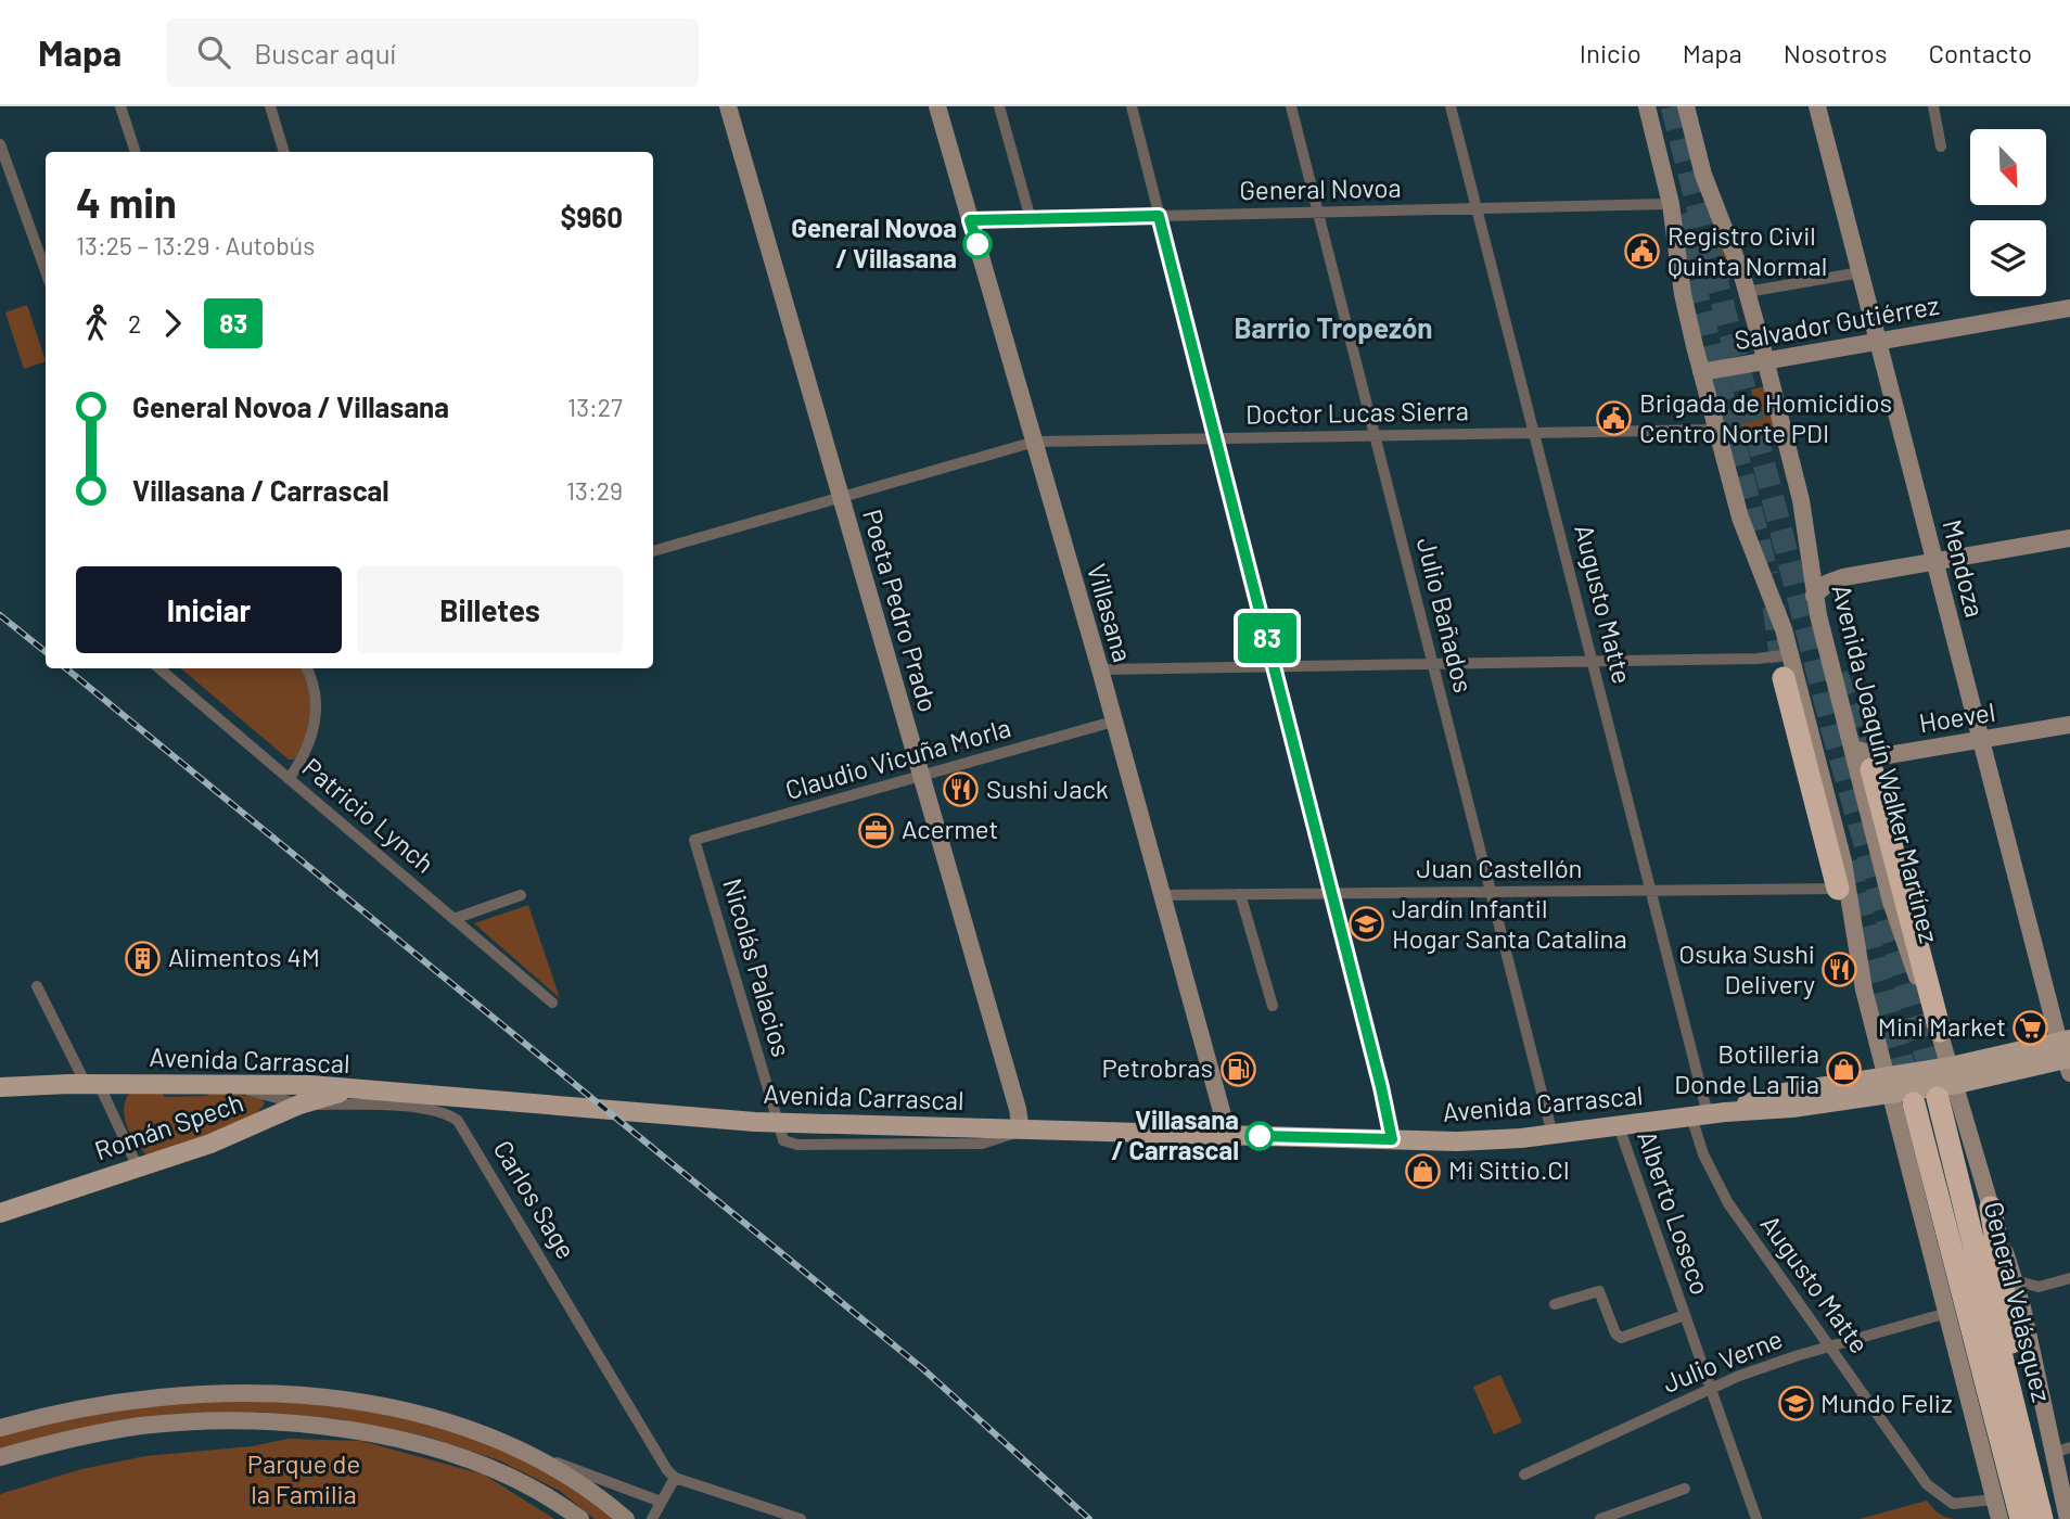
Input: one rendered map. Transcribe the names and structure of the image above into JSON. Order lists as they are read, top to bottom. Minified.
{"streets":{"highway":["General Velásquez"],"main road":["Salvador Gutiérrez","Mendoza","Poeta Pedro Prado","Villasana","Hoevel","Avenida Joaquín Walker Martínez","Avenida Carrascal","Román Spech"],"street":["General Novoa","Doctor Lucas Sierra","Augusto Matte","Julio Bañados","Claudio Vicuña Morla","Patricio Lynch","Juan Castellón","Nicolás Palacios","Carlos Sage","Alberto Loseco","Julio Verne"]},"crossings":[["General Novoa","Augusto Matte"],["General Novoa","Villasana"],["General Novoa","Julio Bañados"],["Salvador Gutiérrez","Mendoza"],["Salvador Gutiérrez","Avenida Joaquín Walker Martínez"],["Doctor Lucas Sierra","Augusto Matte"],["Doctor Lucas Sierra","Poeta Pedro Prado"],["Doctor Lucas Sierra","Villasana"],["Doctor Lucas Sierra","Julio Bañados"],["Mendoza","Hoevel"],["Mendoza","Avenida Carrascal"],["Augusto Matte","Juan Castellón"],["Augusto Matte","Avenida Carrascal"],["Augusto Matte","Julio Verne"],["Poeta Pedro Prado","Claudio Vicuña Morla"],["Poeta Pedro Prado","Nicolás Palacios"],["Poeta Pedro Prado","Avenida Carrascal"],["Villasana","Claudio Vicuña Morla"],["Villasana","Juan Castellón"],["Villasana","Avenida Carrascal"],["Julio Bañados","Juan Castellón"],["Julio Bañados","Avenida Carrascal"],["Hoevel","Avenida Joaquín Walker Martínez"],["Claudio Vicuña Morla","Nicolás Palacios"],["Avenida Joaquín Walker Martínez","Avenida Carrascal"],["Nicolás Palacios","Avenida Carrascal"],["Avenida Carrascal","Román Spech"],["Avenida Carrascal","Carlos Sage"],["Avenida Carrascal","Alberto Loseco"],["Román Spech","Carlos Sage"],["Alberto Loseco","Julio Verne"]],"districts":["Barrio Tropezón"],"parks":["Parque de la Familia"],"places":{"other":["General Novoa / Villasana","Villasana / Carrascal"],"public building":["Registro Civil Quinta Normal","Brigada de Homicidios Centro Norte PDI"],"restaurant":["Sushi Jack","Osuka Sushi Delivery"],"office":["Acermet"],"school or university":["Jardín Infantil Hogar Santa Catalina","Mundo Feliz"],"building":["Alimentos 4M"],"supermarket":["Mini Market"],"fuel station":["Petrobras"],"shop":["Botilleria Donde La Tia","Mi Sittio.Cl"]},"lines":["bus line 83"],"north":"bottom right","page":{"header":"Mapa","search":"Buscar aquí","nav":["Inicio","Mapa","Nosotros","Contacto"],"on_map":"83","heading":["4 min","13:25 – 13:29 · Autobús","$960"],"legs":["2","83"],"list":[{"name":"General Novoa / Villasana","value":"13:27"},{"name":"Villasana / Carrascal","value":"13:29"}],"buttons":["Iniciar","Billetes"]}}
